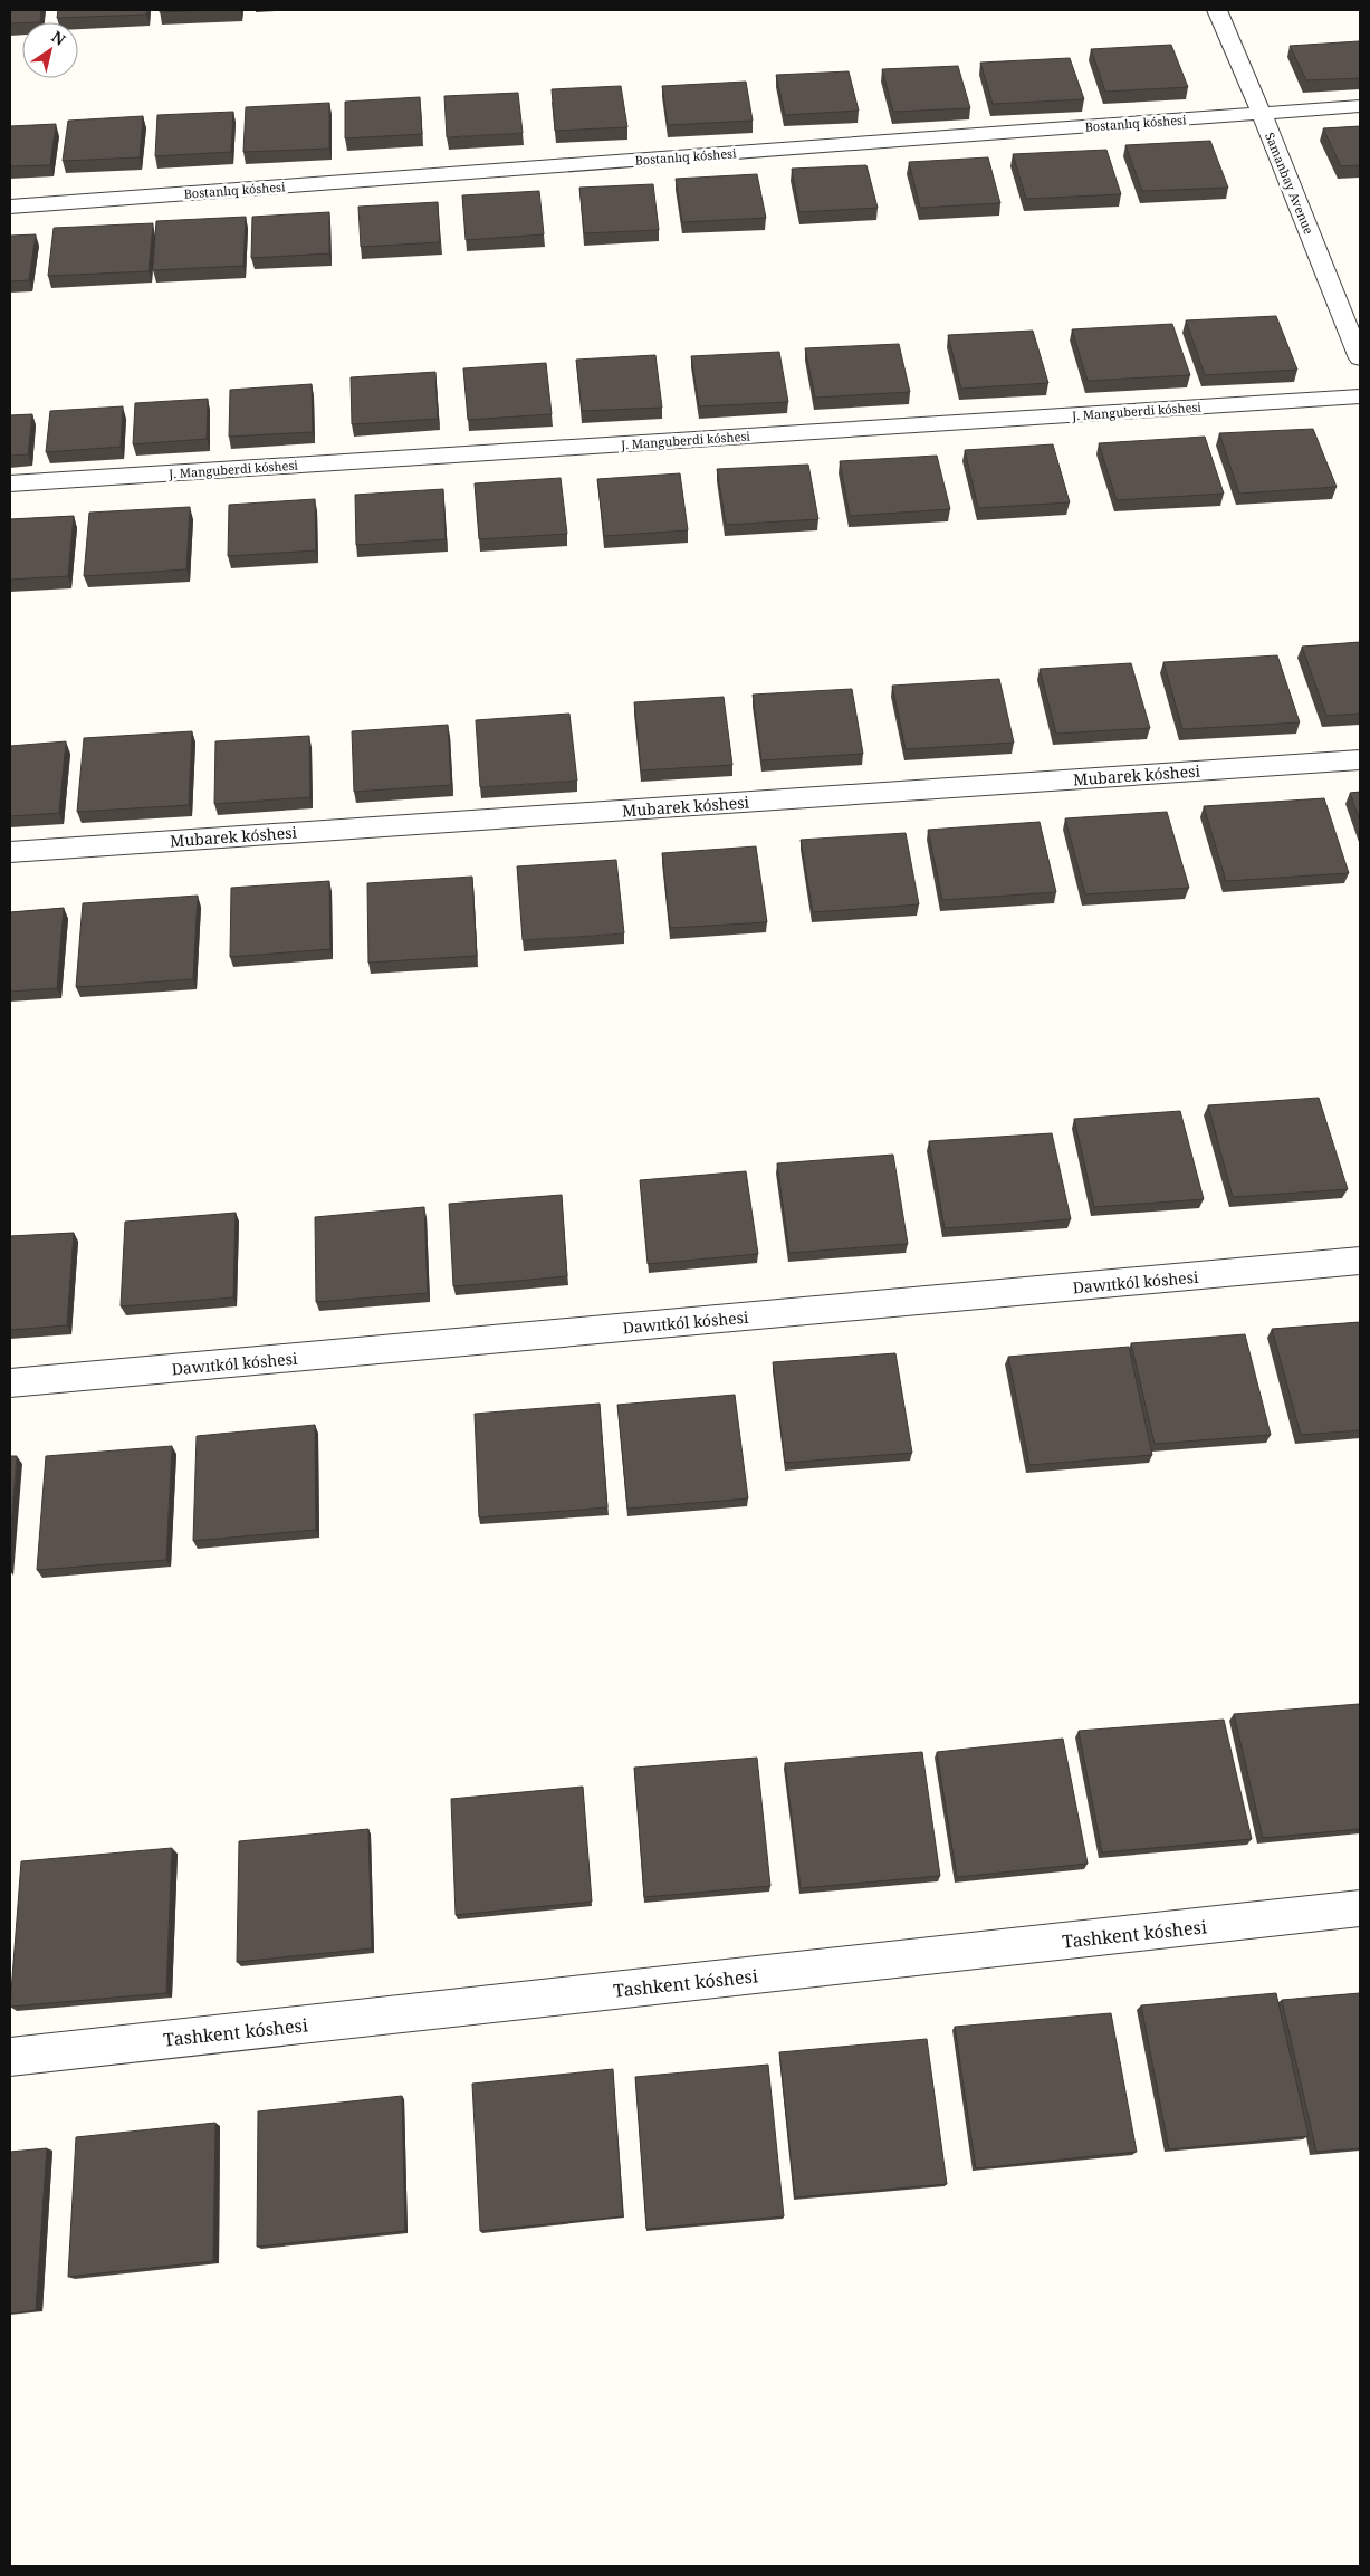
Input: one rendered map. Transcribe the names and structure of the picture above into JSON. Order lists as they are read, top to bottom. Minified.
{"streets":{"street":["Bostanlıq kóshesi","Samanbay Avenue","J. Manguberdi kóshesi","Mubarek kóshesi","Dawıtkól kóshesi","Tashkent kóshesi"]},"crossings":[["Bostanlıq kóshesi","Samanbay Avenue"]],"north":"top right"}
